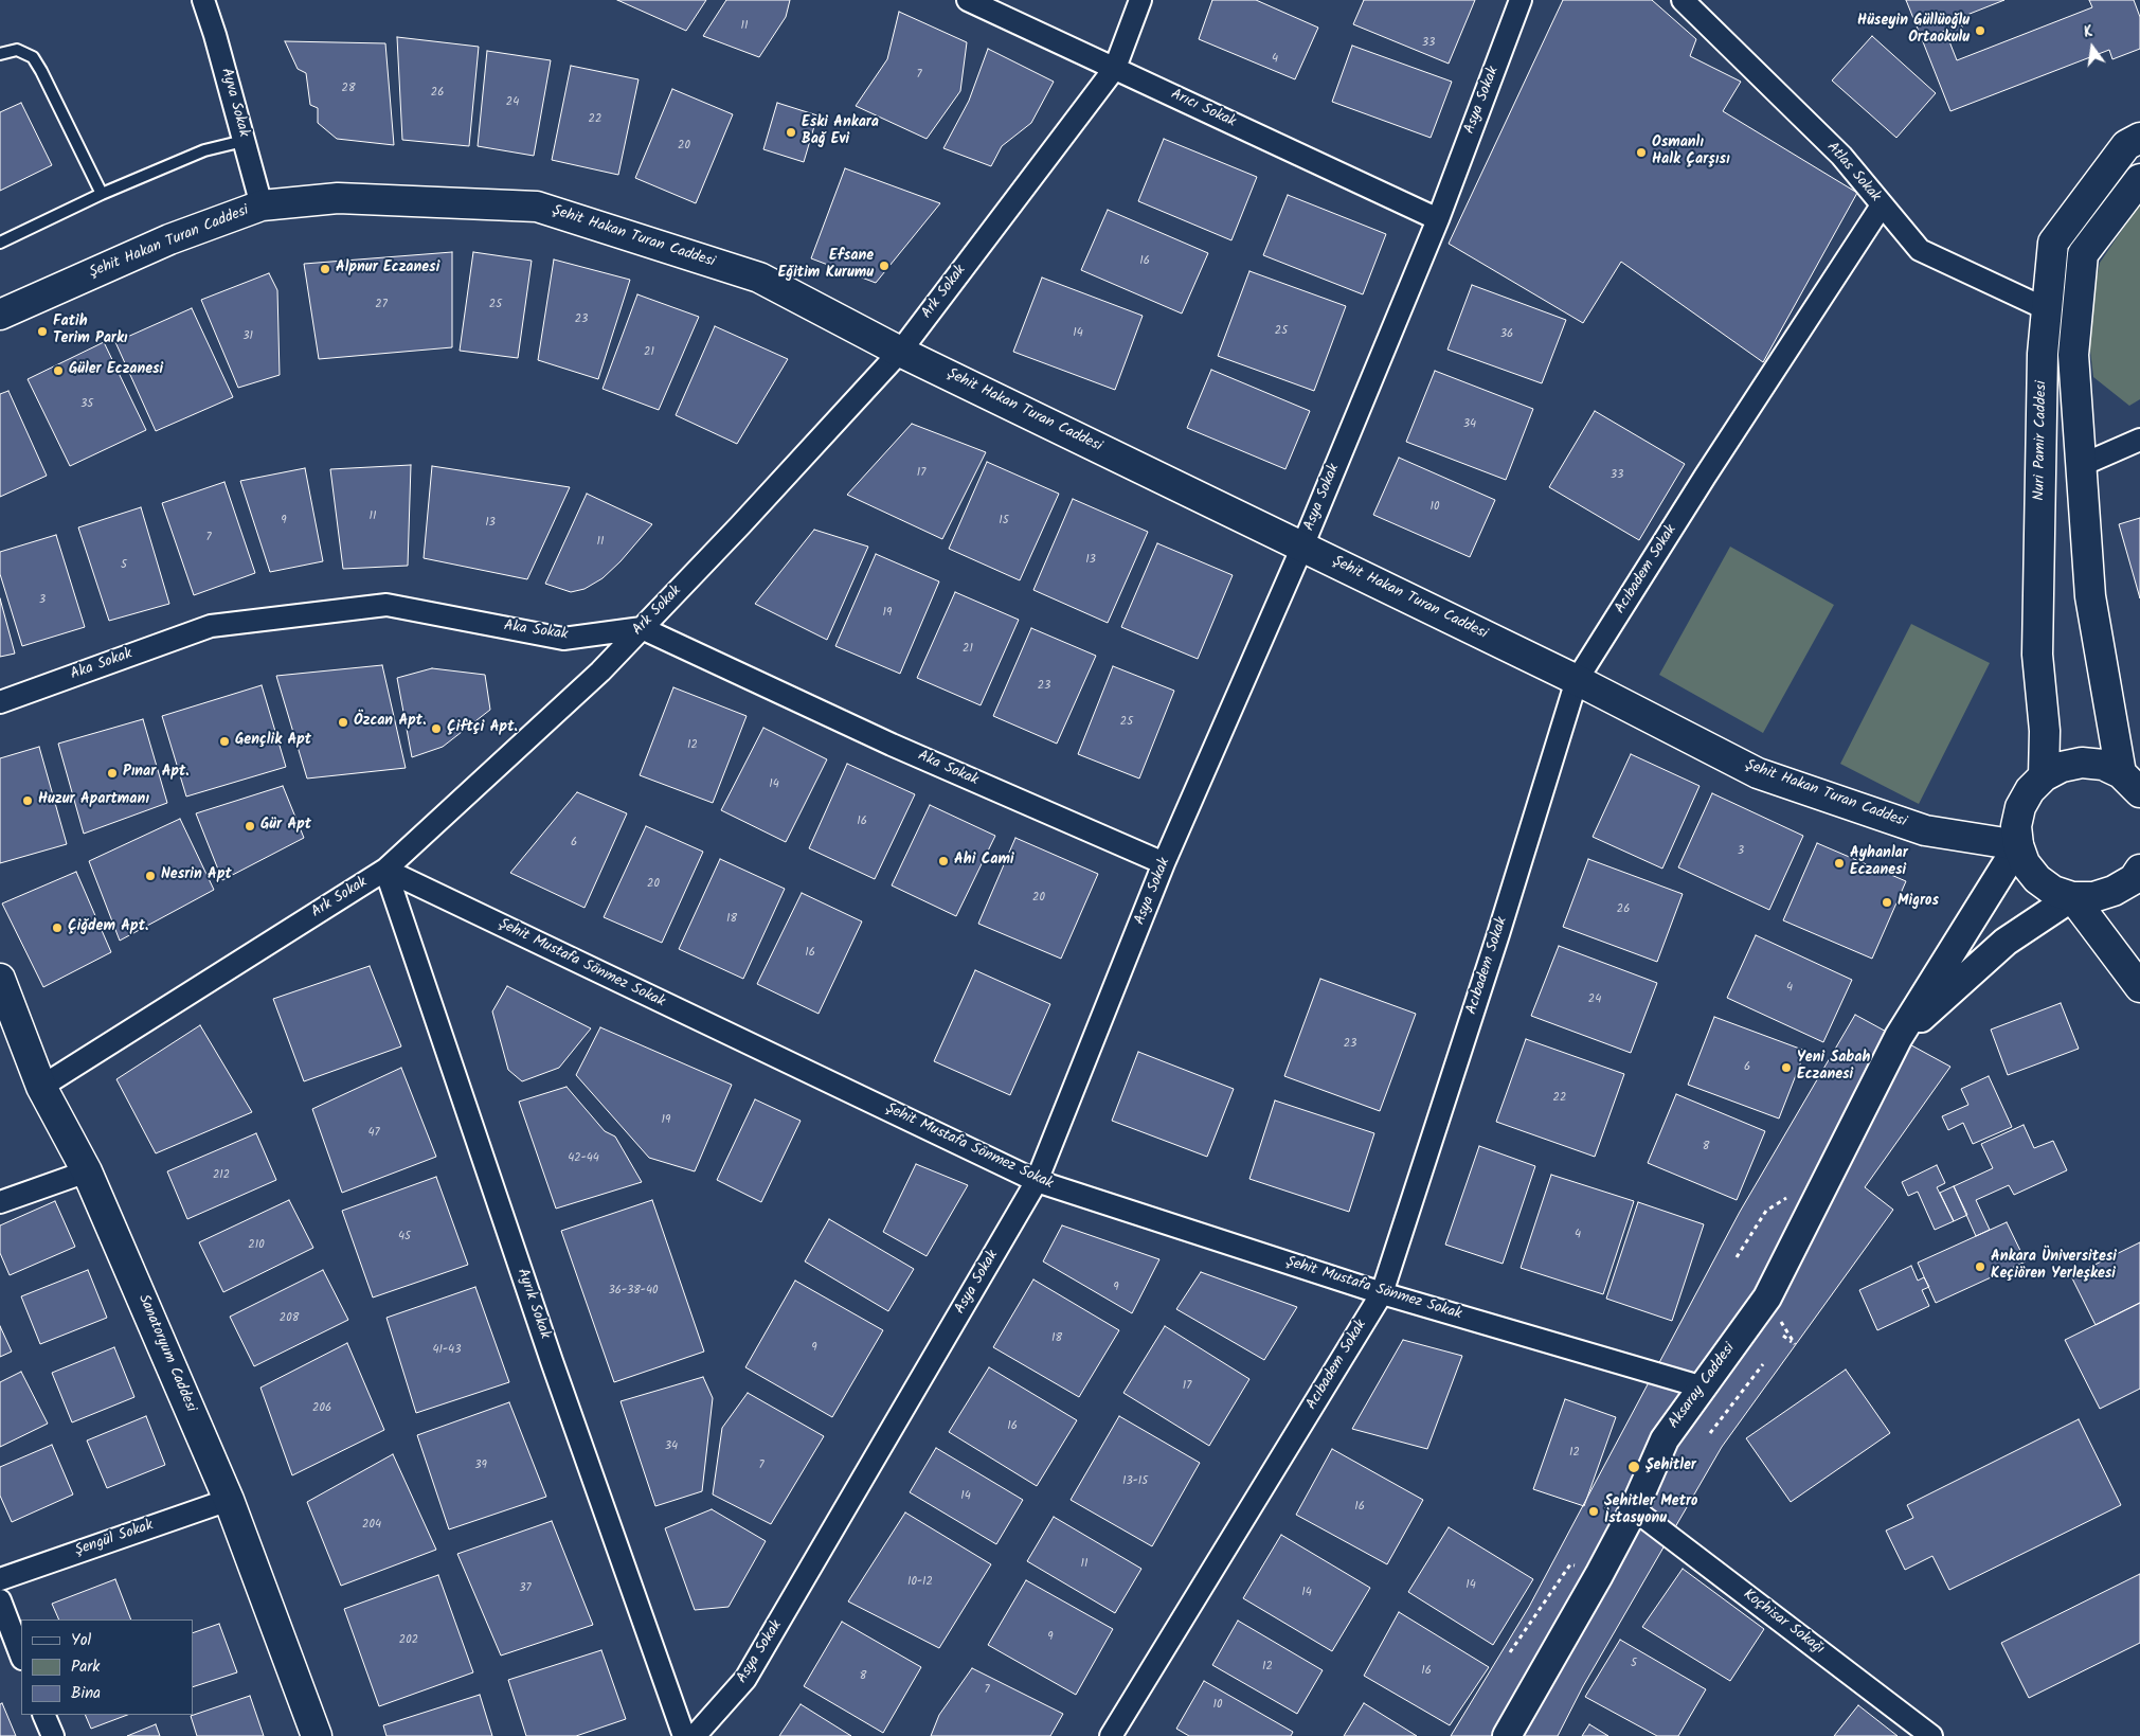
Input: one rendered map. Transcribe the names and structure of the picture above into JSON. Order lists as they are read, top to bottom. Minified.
{"streets":{"main road":["Şehit Hakan Turan Caddesi","Nuri Pamir Caddesi","Sanatoryum Caddesi"],"street":["Asya Sokak","Ayva Sokak","Arıcı Sokak","Atlas Sokak","Ark Sokak","Acıbadem Sokak","Aka Sokak","Şehit Mustafa Sönmez Sokak","Ayrık Sokak","Aksaray Caddesi","Şengül Sokak","Koçhisar Sokağı"]},"crossings":[["Asya Sokak","Arıcı Sokak"],["Asya Sokak","Şehit Hakan Turan Caddesi"],["Asya Sokak","Aka Sokak"],["Asya Sokak","Şehit Mustafa Sönmez Sokak"],["Ayva Sokak","Şehit Hakan Turan Caddesi"],["Arıcı Sokak","Ark Sokak"],["Atlas Sokak","Nuri Pamir Caddesi"],["Atlas Sokak","Acıbadem Sokak"],["Şehit Hakan Turan Caddesi","Ark Sokak"],["Şehit Hakan Turan Caddesi","Acıbadem Sokak"],["Şehit Hakan Turan Caddesi","Aksaray Caddesi"],["Ark Sokak","Aka Sokak"],["Ark Sokak","Şehit Mustafa Sönmez Sokak"],["Ark Sokak","Ayrık Sokak"],["Ark Sokak","Sanatoryum Caddesi"],["Acıbadem Sokak","Şehit Mustafa Sönmez Sokak"],["Şehit Mustafa Sönmez Sokak","Ayrık Sokak"],["Şehit Mustafa Sönmez Sokak","Aksaray Caddesi"],["Sanatoryum Caddesi","Şengül Sokak"],["Aksaray Caddesi","Koçhisar Sokağı"]],"places":["Hüseyin Güllüoğlu Ortaokulu","Eski Ankara Bağ Evi","Osmanlı Halk Çarşısı","Efsane Eğitim Kurumu","Alpnur Eczanesi","Fatih Terim Parkı","Güler Eczanesi","Özcan Apt.","Çiftçi Apt.","Gençlik Apt","Pınar Apt.","Huzur Apartmanı","Gür Apt","Ahi Cami","Ayhanlar Eczanesi","Nesrin Apt","Migros","Çiğdem Apt.","Yeni Sabah Eczanesi","Ankara Üniversitesi Keçiören Yerleşkesi","Şehitler","Şehitler Metro İstasyonu"],"house_numbers":["11","33","4","7","28","26","24","22","20","16","27","25","23","25","14","36","31","21","35","34","17","33","10","11","9","15","13","7","11","13","5","3","19","21","23","25","12","14","16","6","3","20","20","26","18","16","4","24","23","6","22","19","47","8","42-44","212","4","45","210","9","36-38-40","208","18","9","41-43","17","206","16","34","12","39","7","13-15","14","16","204","11","10-12","14","37","14","9","202","5","12","16","8","7","10"],"legend":["Yol","Park","Bina"],"north":"top"}
